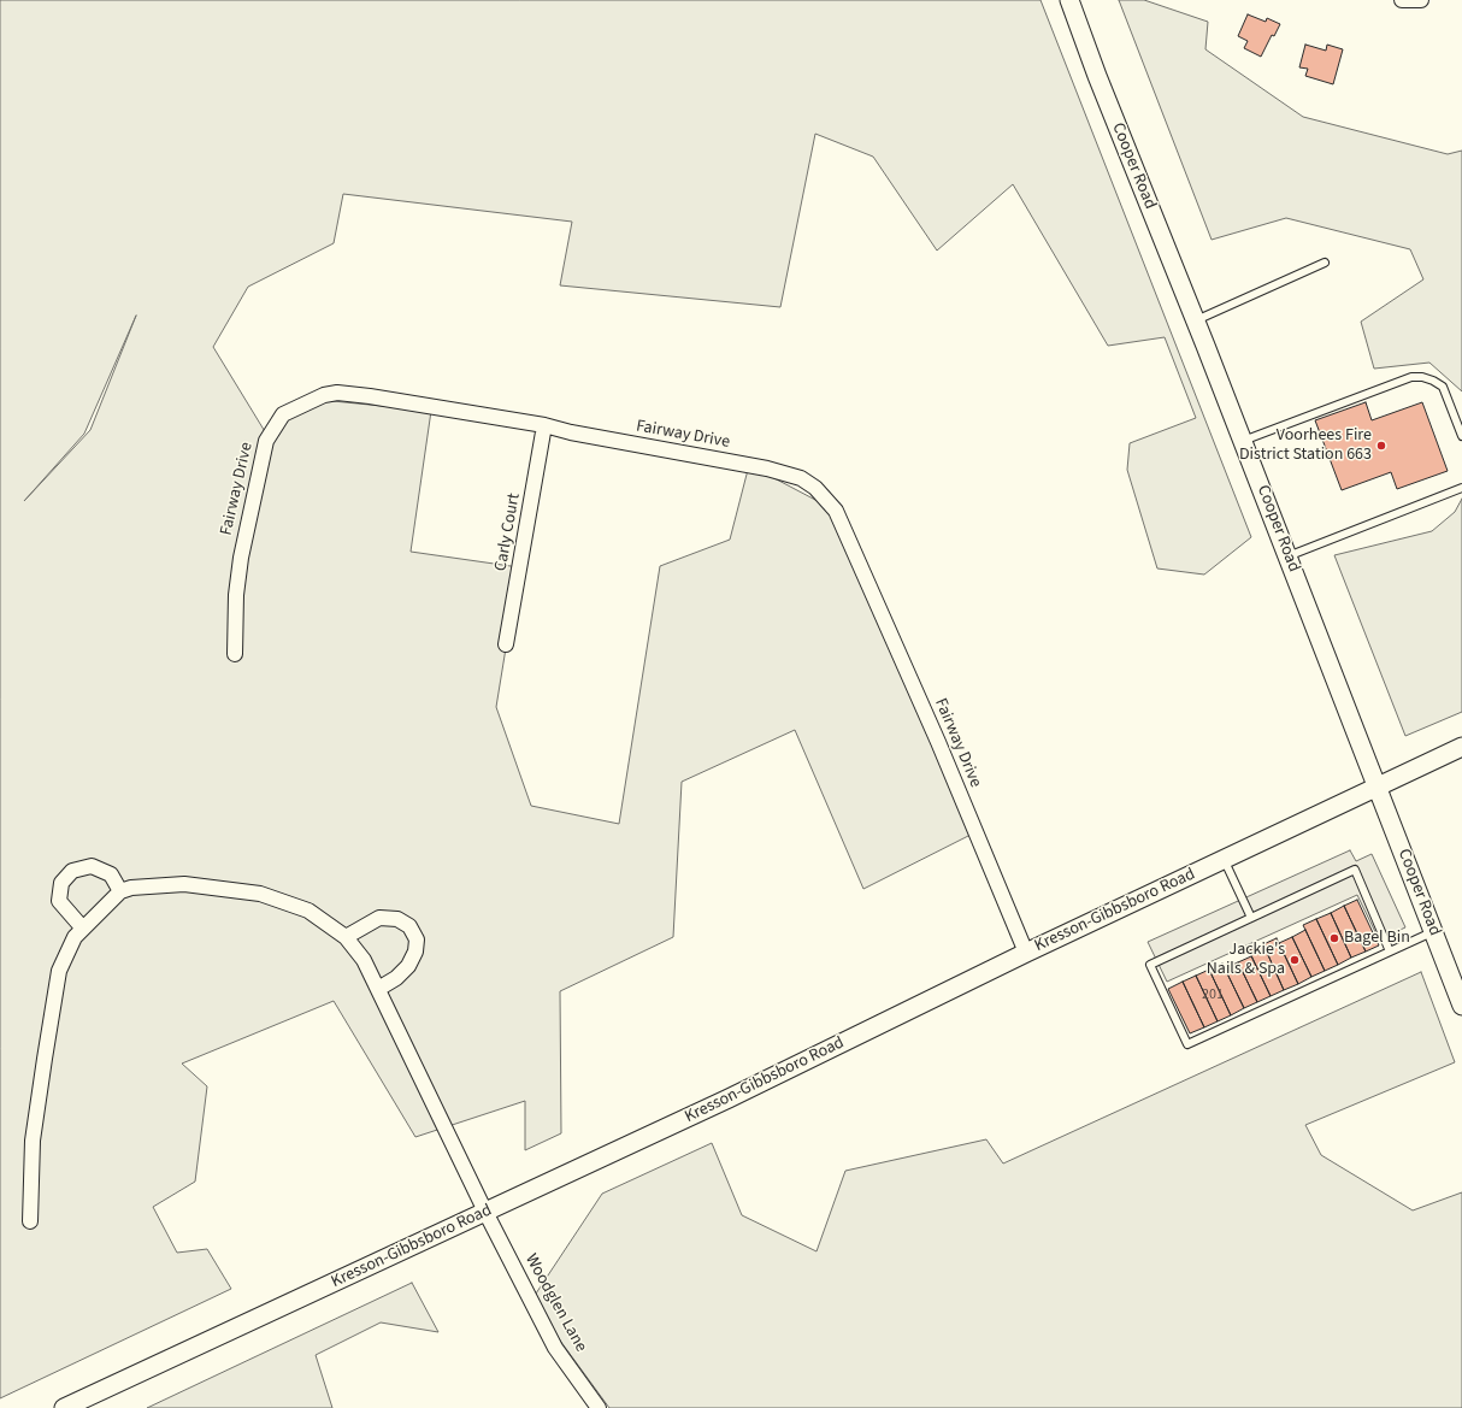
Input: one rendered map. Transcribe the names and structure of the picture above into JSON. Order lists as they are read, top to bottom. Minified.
{"streets":{"street":["Cooper Road","Fairway Drive","Carly Court","Kresson-Gibbsboro Road","Woodglen Lane"]},"crossings":[["Cooper Road","Kresson-Gibbsboro Road"],["Fairway Drive","Carly Court"],["Fairway Drive","Kresson-Gibbsboro Road"],["Kresson-Gibbsboro Road","Woodglen Lane"]],"places":["Voorhees Fire District Station 663","Bagel Bin","Jackie's Nails & Spa"],"house_numbers":["201"]}
